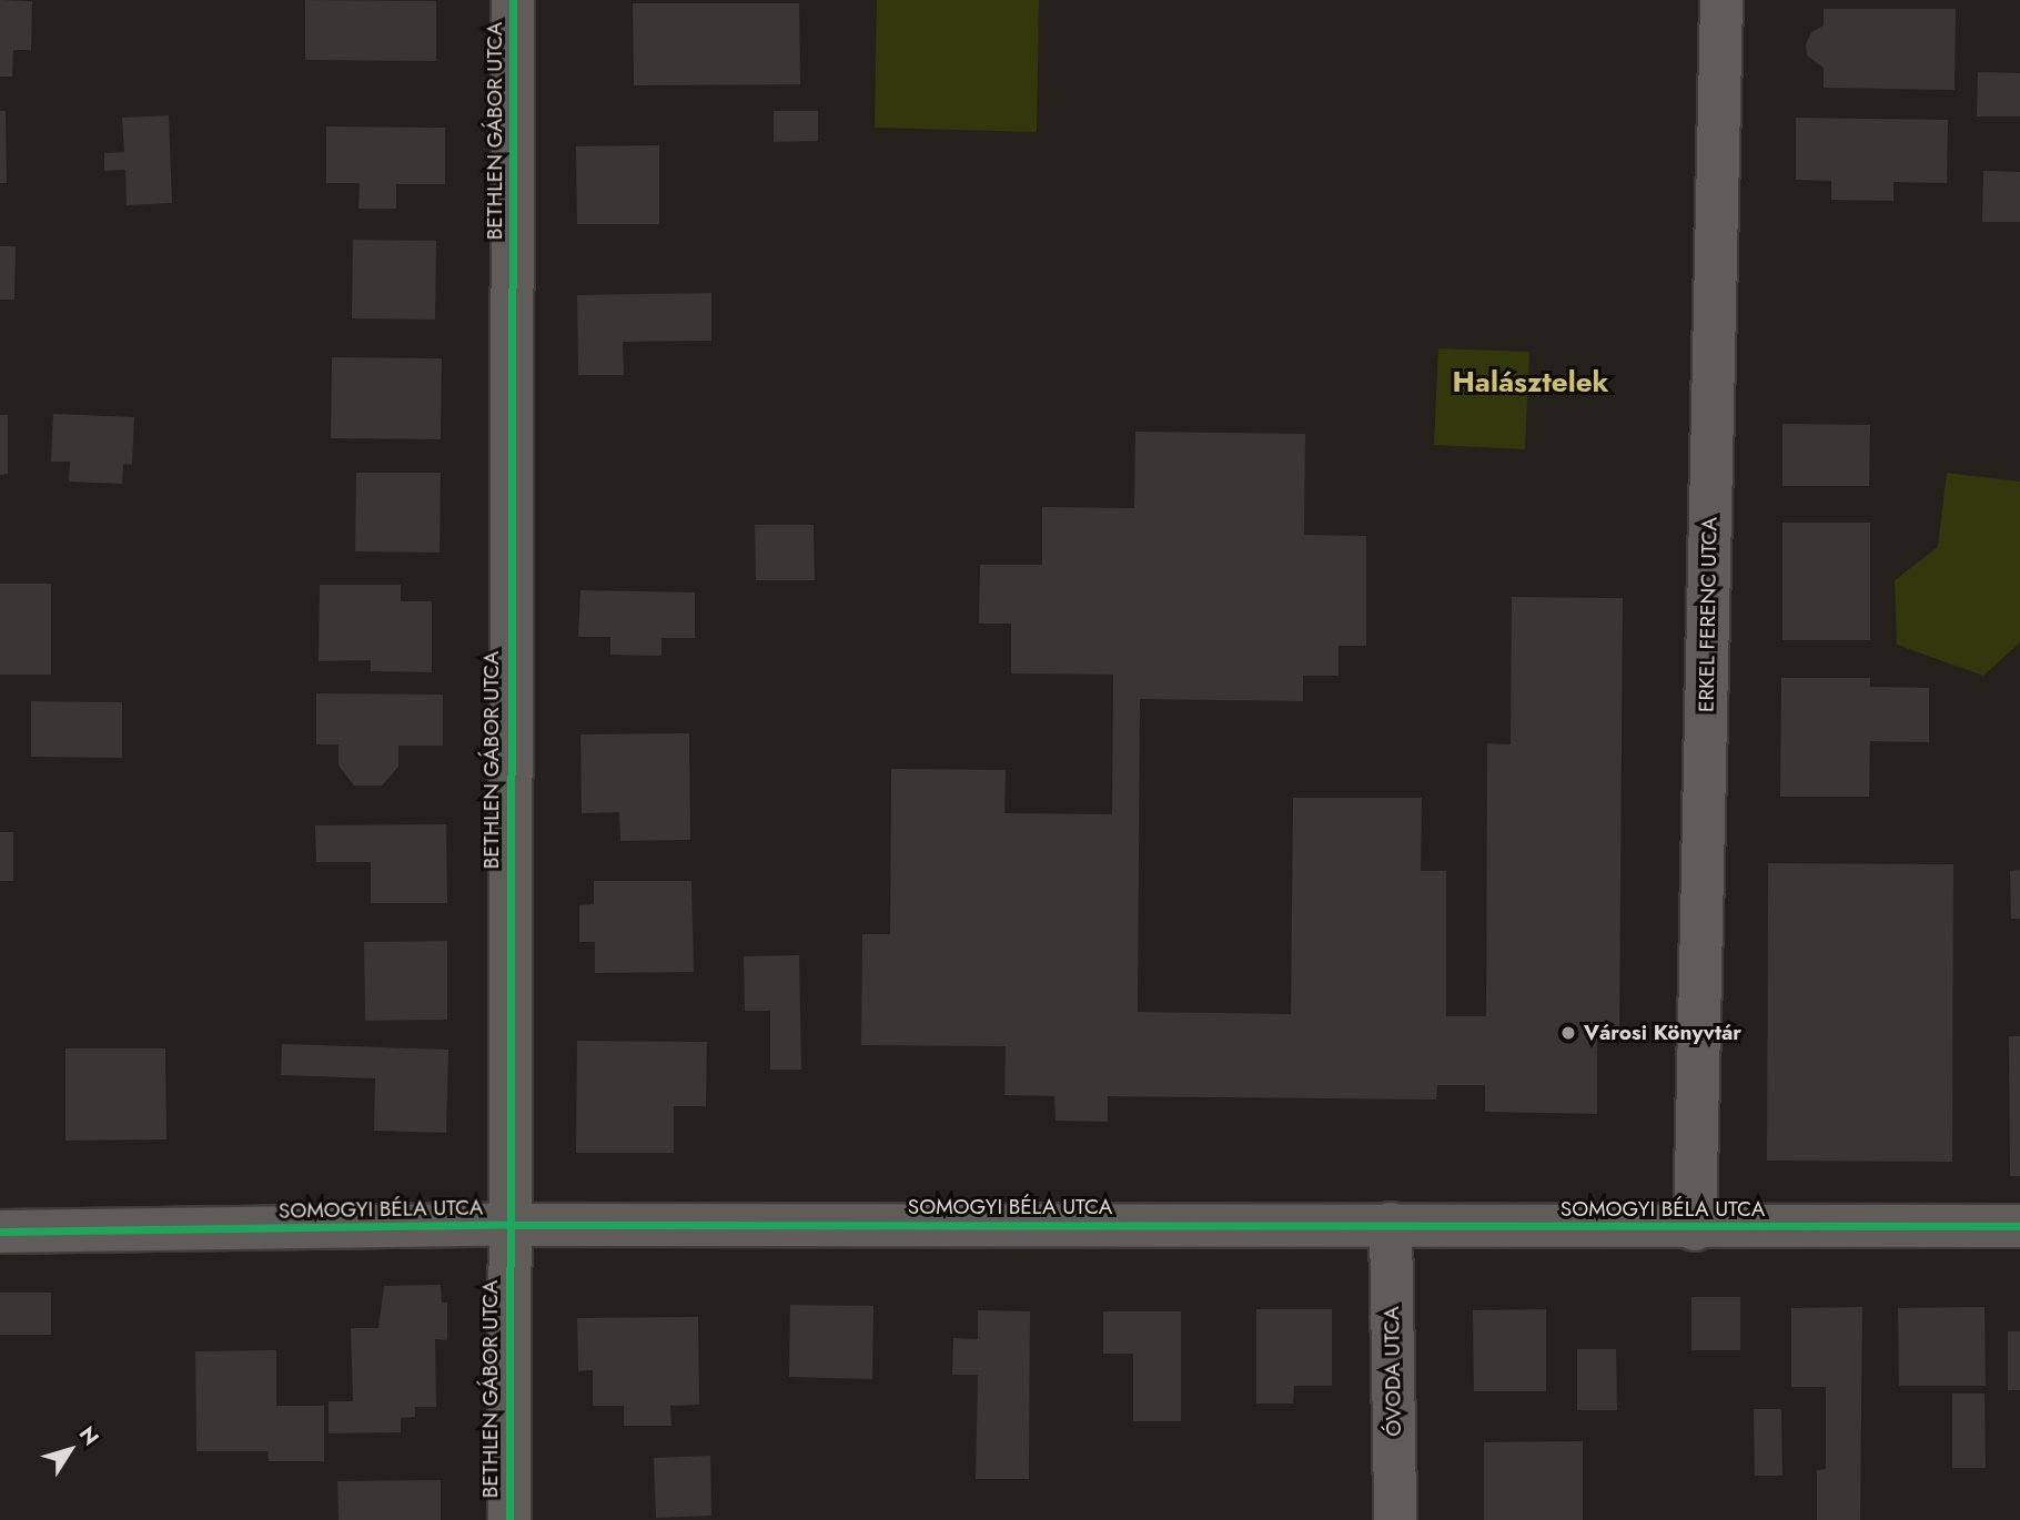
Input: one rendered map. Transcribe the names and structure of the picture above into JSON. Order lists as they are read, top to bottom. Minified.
{"streets":{"street":["BETHLEN GÁBOR UTCA","ERKEL FERENC UTCA","SOMOGYI BÉLA UTCA","ÓVODA UTCA"]},"crossings":[["BETHLEN GÁBOR UTCA","SOMOGYI BÉLA UTCA"],["ERKEL FERENC UTCA","SOMOGYI BÉLA UTCA"],["SOMOGYI BÉLA UTCA","ÓVODA UTCA"]],"districts":["Halásztelek"],"places":["Városi Könyvtár"],"north":"top right"}
